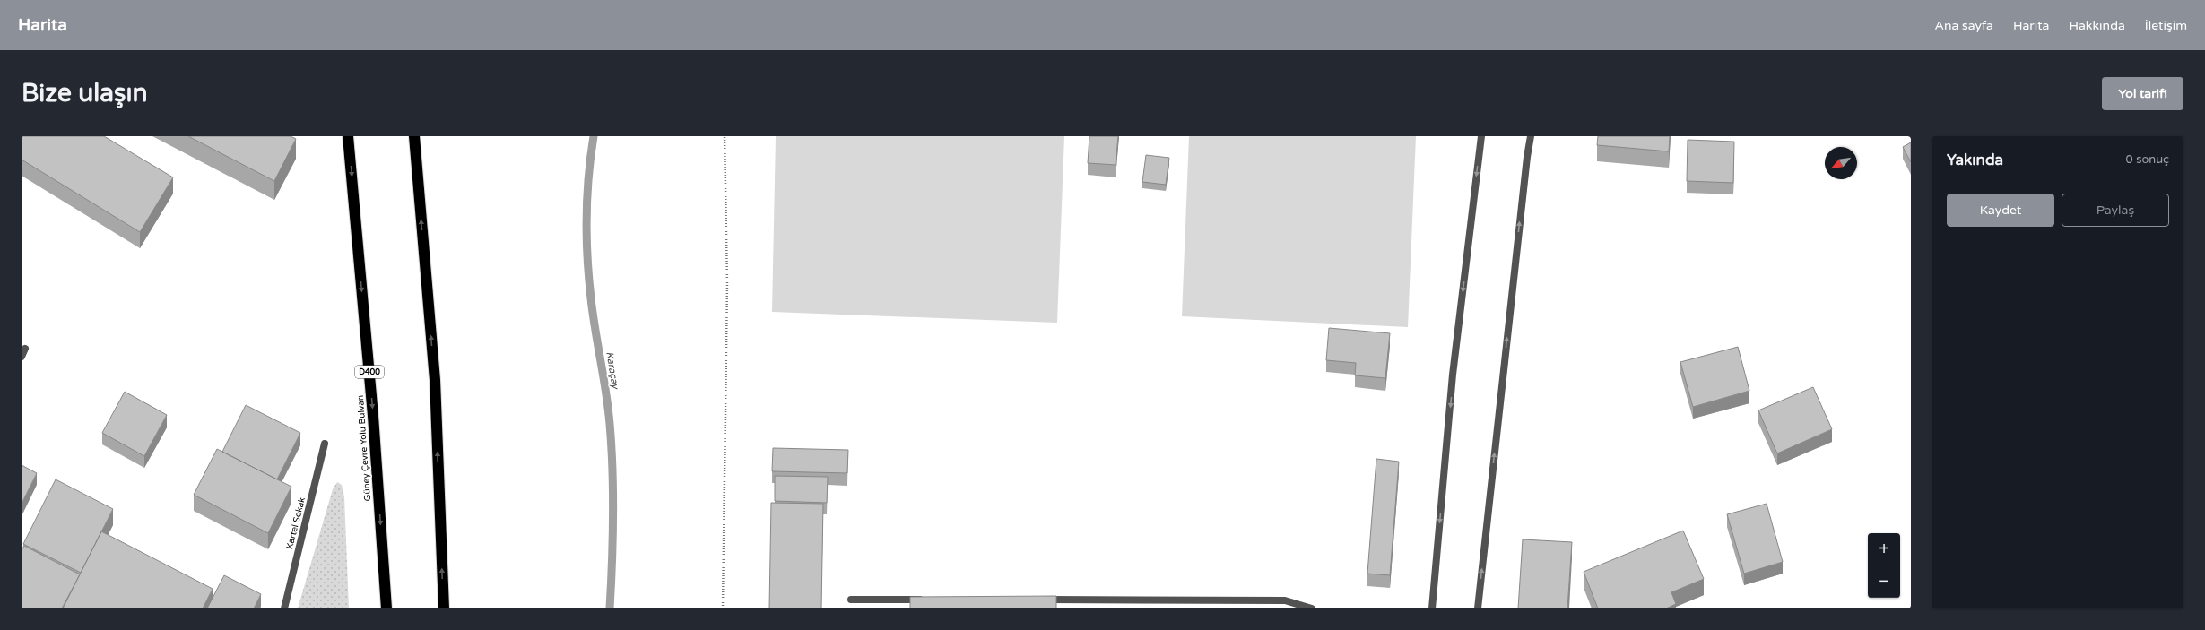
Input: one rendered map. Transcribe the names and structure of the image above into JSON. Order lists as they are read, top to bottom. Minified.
{"streets":{"highway":["D400","Güney Çevre Yolu Bulvarı"],"street":["Kartel Sokak"]},"water":["Karaçay"],"north":"bottom left","page":{"header":"Harita","nav":["Ana sayfa","Harita","Hakkında","İletişim"],"buttons":["Yol tarifi",["Kaydet","Paylaş"]],"title":"Bize ulaşın","heading":["Yakında","0 sonuç"],"map_buttons":["+","−"]}}
